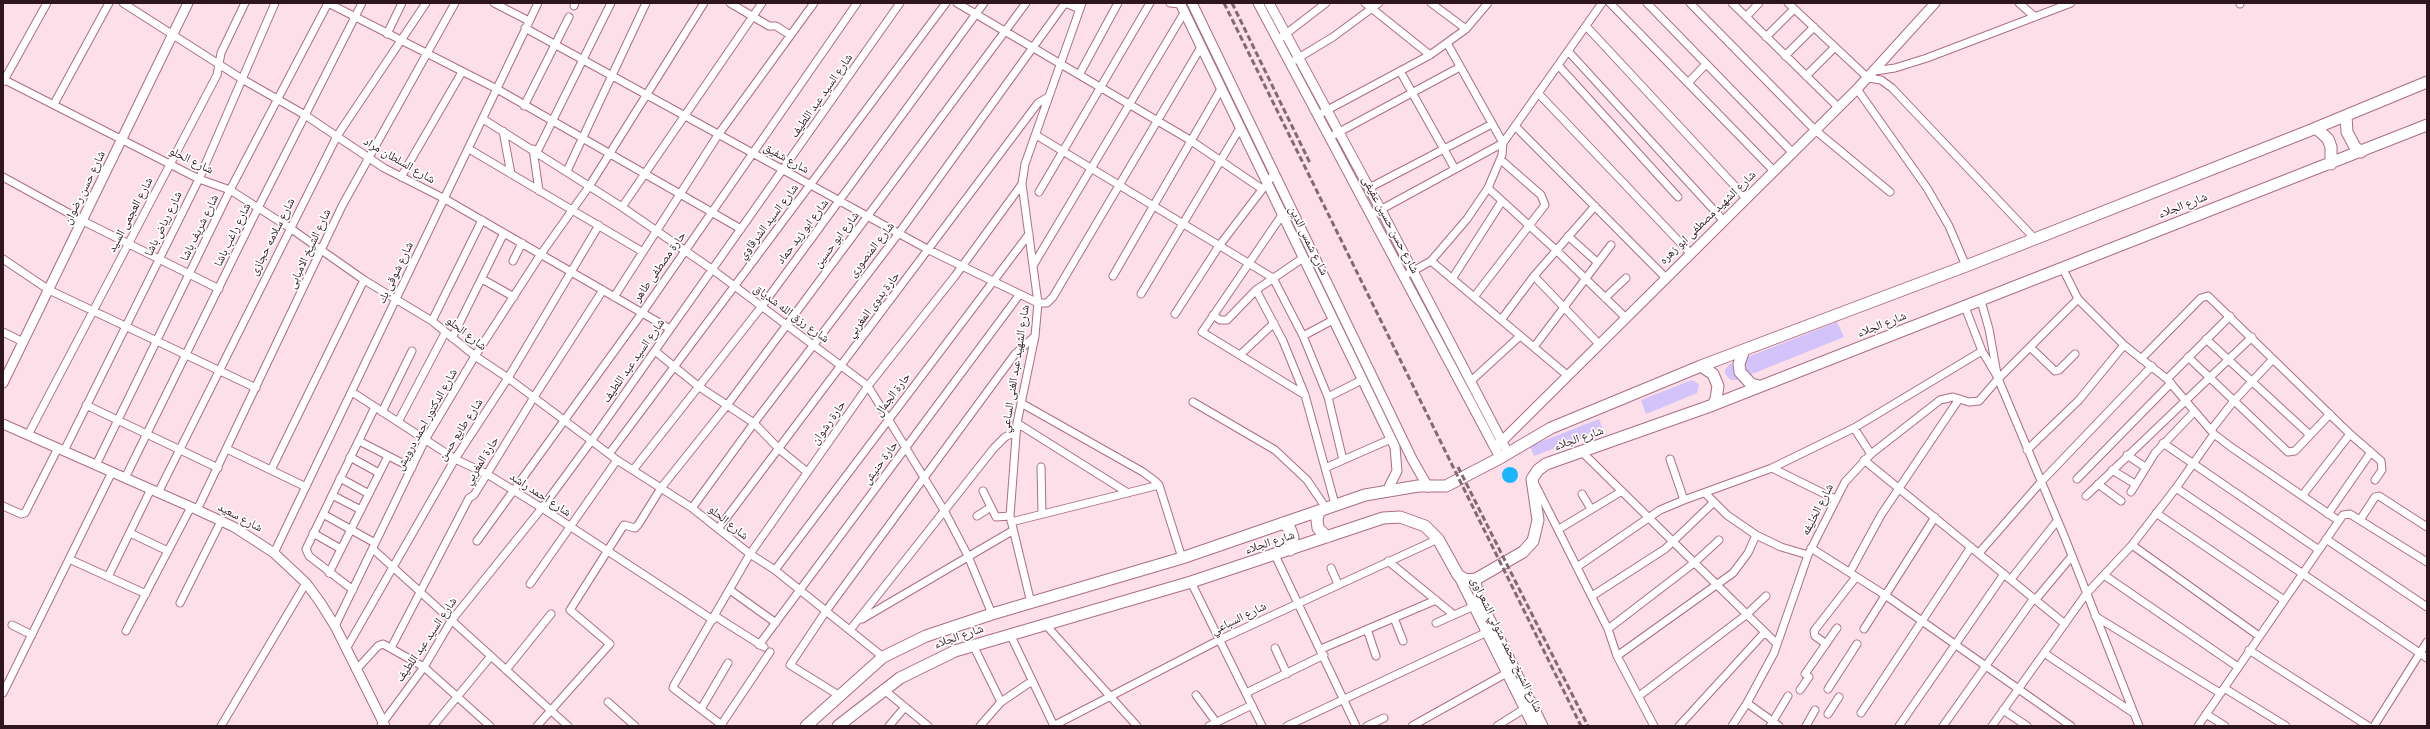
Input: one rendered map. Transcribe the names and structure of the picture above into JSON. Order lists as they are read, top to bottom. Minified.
{"streets":{"main road":["شارع الجلاء"],"street":["شارع السيد عبد اللطيف","شارع شفيق","شارع الحلو","شارع السلطان مراد","شارع حسن رضوان","شارع العجمى السيد","شارع الشهيد مصطفى ابو زهره","شارع السيد الشرقاوي","شارع رياض باشا","شارع حسن حسين عفيفى","شارع شريف باشا","شارع ابو زيد حماد","شارع راغب باشا","شارع سلامه حجازى","شارع ابو حسين","شارع شمس الدين","شارع الشيخ الامبابى","شارع المنصورى","حارة مصطفى طاهر","شارع شوقى بك","حارة بدوى المغربي","شارع رزق الله شدياق","شارع الشهيد عبد الغنى الساعي","حارة الجمال","شارع الدكتور احمد درويش","حارة رشوان","شارع طايع حسن","حارة المغربي","حارة حنيش","شارع احمد راشد","شارع الخليفه","شارع سعيد","شارع السباعي","شارع الشيخ محمد متولي الشعراوى"]},"crossings":[["شارع السيد عبد اللطيف","شارع شفيق"],["شارع السيد عبد اللطيف","شارع الحلو"],["شارع السيد عبد اللطيف","شارع السلطان مراد"],["شارع السيد عبد اللطيف","شارع رزق الله شدياق"],["شارع السيد عبد اللطيف","شارع احمد راشد"],["شارع السيد عبد اللطيف","شارع سعيد"],["شارع شفيق","شارع السيد الشرقاوي"],["شارع شفيق","شارع ابو زيد حماد"],["شارع شفيق","شارع ابو حسين"],["شارع شفيق","شارع المنصورى"],["شارع شفيق","حارة مصطفى طاهر"],["شارع شفيق","شارع شوقى بك"],["شارع شفيق","حارة بدوى المغربي"],["شارع شفيق","شارع الشهيد عبد الغنى الساعي"],["شارع شفيق","حارة الجمال"],["شارع شفيق","شارع الدكتور احمد درويش"],["شارع شفيق","حارة رشوان"],["شارع شفيق","حارة حنيش"],["شارع الحلو","شارع حسن رضوان"],["شارع الحلو","شارع الجلاء"],["شارع الحلو","شارع العجمى السيد"],["شارع الحلو","شارع السيد الشرقاوي"],["شارع الحلو","شارع رياض باشا"],["شارع الحلو","شارع شريف باشا"],["شارع الحلو","شارع ابو زيد حماد"],["شارع الحلو","شارع راغب باشا"],["شارع الحلو","شارع سلامه حجازى"],["شارع الحلو","شارع ابو حسين"],["شارع الحلو","شارع الشيخ الامبابى"],["شارع الحلو","شارع المنصورى"],["شارع الحلو","حارة مصطفى طاهر"],["شارع الحلو","شارع شوقى بك"],["شارع الحلو","حارة بدوى المغربي"],["شارع الحلو","حارة الجمال"],["شارع الحلو","شارع الدكتور احمد درويش"],["شارع الحلو","حارة رشوان"],["شارع الحلو","شارع طايع حسن"],["شارع الحلو","حارة المغربي"],["شارع الحلو","حارة حنيش"],["شارع السلطان مراد","شارع حسن رضوان"],["شارع السلطان مراد","شارع العجمى السيد"],["شارع السلطان مراد","شارع رياض باشا"],["شارع السلطان مراد","شارع شريف باشا"],["شارع السلطان مراد","شارع راغب باشا"],["شارع السلطان مراد","شارع سلامه حجازى"],["شارع السلطان مراد","شارع الشيخ الامبابى"],["شارع السلطان مراد","حارة مصطفى طاهر"],["شارع السلطان مراد","شارع شوقى بك"],["شارع السلطان مراد","شارع الدكتور احمد درويش"],["شارع السلطان مراد","شارع طايع حسن"],["شارع السلطان مراد","حارة المغربي"],["شارع الجلاء","شارع حسن حسين عفيفى"],["شارع الجلاء","شارع شمس الدين"],["شارع الجلاء","شارع رزق الله شدياق"],["شارع الجلاء","شارع الشهيد عبد الغنى الساعي"],["شارع الجلاء","شارع السباعي"],["شارع الجلاء","شارع الشيخ محمد متولي الشعراوى"],["شارع العجمى السيد","شارع سعيد"],["شارع الشهيد مصطفى ابو زهره","شارع حسن حسين عفيفى"],["شارع السيد الشرقاوي","شارع رزق الله شدياق"],["شارع رياض باشا","شارع سعيد"],["شارع شريف باشا","شارع سعيد"],["شارع ابو زيد حماد","شارع رزق الله شدياق"],["شارع راغب باشا","شارع سعيد"],["شارع سلامه حجازى","شارع سعيد"],["شارع ابو حسين","شارع رزق الله شدياق"],["شارع ابو حسين","شارع احمد راشد"],["شارع الشيخ الامبابى","شارع سعيد"],["شارع المنصورى","شارع رزق الله شدياق"],["حارة مصطفى طاهر","شارع رزق الله شدياق"],["حارة مصطفى طاهر","شارع احمد راشد"],["شارع شوقى بك","شارع رزق الله شدياق"],["شارع شوقى بك","شارع احمد راشد"],["شارع شوقى بك","شارع سعيد"],["حارة بدوى المغربي","شارع رزق الله شدياق"],["حارة بدوى المغربي","شارع الشهيد عبد الغنى الساعي"],["شارع رزق الله شدياق","حارة الجمال"],["شارع رزق الله شدياق","شارع الدكتور احمد درويش"],["شارع رزق الله شدياق","حارة رشوان"],["شارع رزق الله شدياق","حارة حنيش"],["شارع الشهيد عبد الغنى الساعي","حارة الجمال"],["شارع الشهيد عبد الغنى الساعي","حارة رشوان"],["شارع الدكتور احمد درويش","شارع احمد راشد"],["شارع الدكتور احمد درويش","شارع سعيد"],["حارة رشوان","شارع احمد راشد"],["شارع طايع حسن","شارع احمد راشد"],["شارع طايع حسن","شارع سعيد"],["حارة المغربي","شارع احمد راشد"],["حارة حنيش","شارع احمد راشد"]]}
